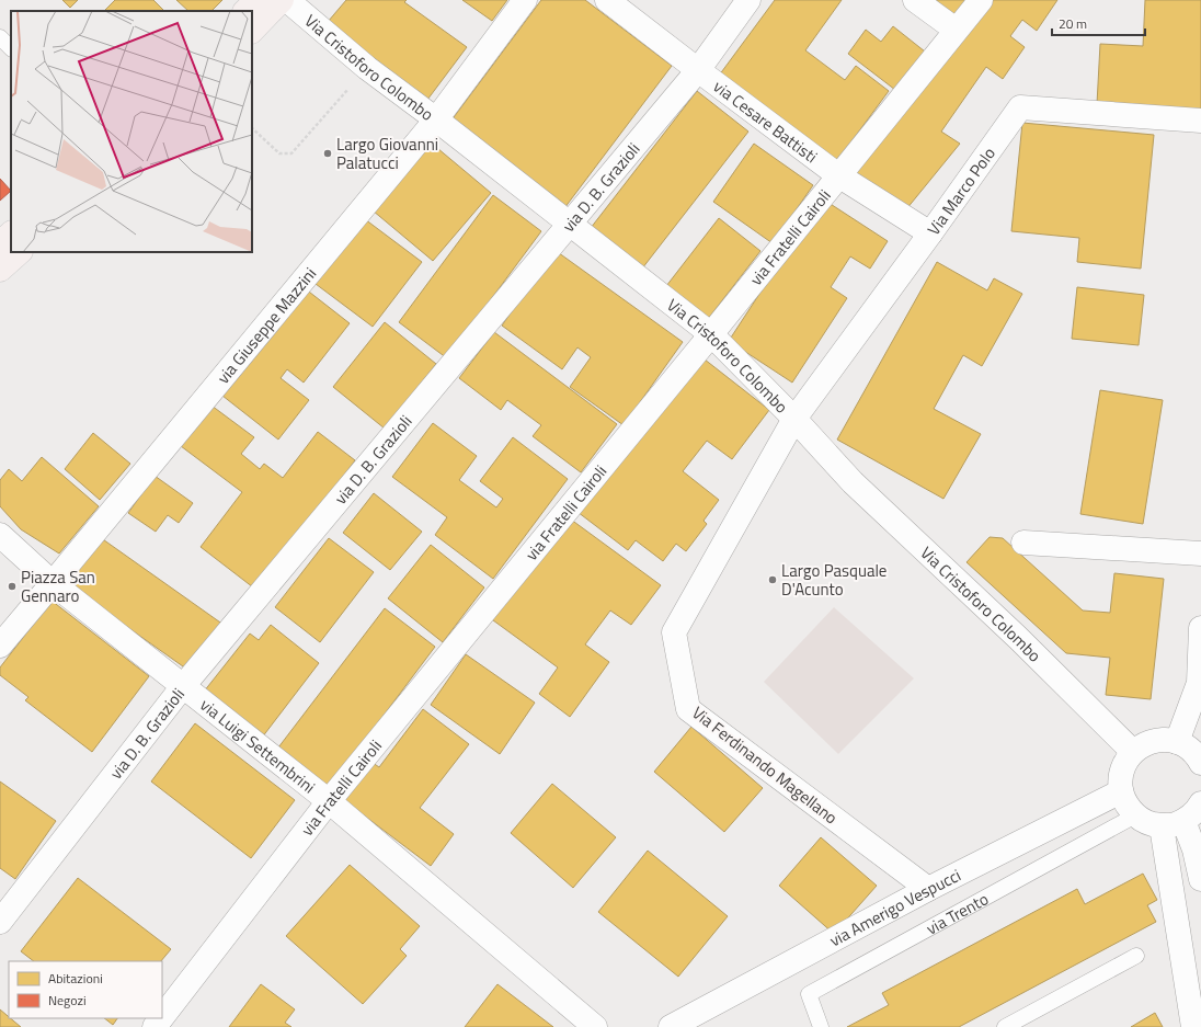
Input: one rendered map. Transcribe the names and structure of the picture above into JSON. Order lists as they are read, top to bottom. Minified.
{"streets":{"street":["Via Cristoforo Colombo","via Cesare Battisti","via D. B. Grazioli","Via Marco Polo","via Fratelli Cairoli","via Giuseppe Mazzini","via Luigi Settembrini","Via Ferdinando Magellano","via Amerigo Vespucci"],"lane":["via Trento"]},"crossings":[["Via Cristoforo Colombo","via D. B. Grazioli"],["Via Cristoforo Colombo","Via Marco Polo"],["Via Cristoforo Colombo","via Fratelli Cairoli"],["Via Cristoforo Colombo","via Giuseppe Mazzini"],["Via Cristoforo Colombo","Via Ferdinando Magellano"],["via Cesare Battisti","via D. B. Grazioli"],["via Cesare Battisti","Via Marco Polo"],["via Cesare Battisti","via Fratelli Cairoli"],["via D. B. Grazioli","via Luigi Settembrini"],["Via Marco Polo","Via Ferdinando Magellano"],["via Fratelli Cairoli","via Luigi Settembrini"],["via Giuseppe Mazzini","via Luigi Settembrini"],["Via Ferdinando Magellano","via Amerigo Vespucci"]],"places":["Largo Giovanni Palatucci","Largo Pasquale D'Acunto","Piazza San Gennaro"],"legend":["Abitazioni","Negozi"],"scale_bar":"20 m"}
